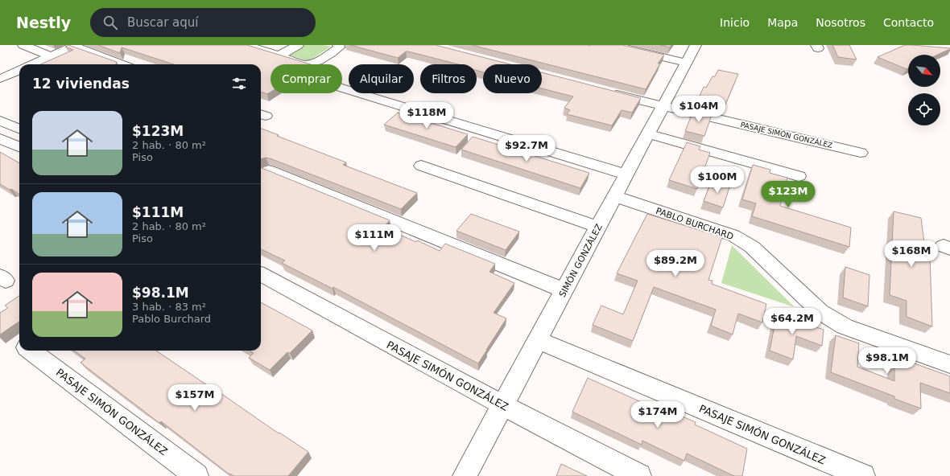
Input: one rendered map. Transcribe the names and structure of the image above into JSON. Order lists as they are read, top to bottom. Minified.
{"streets":{"street":["PASAJE SIMÓN GONZÁLEZ","PABLO BURCHARD","SIMÓN GONZÁLEZ"]},"crossings":[["PASAJE SIMÓN GONZÁLEZ","SIMÓN GONZÁLEZ"],["PABLO BURCHARD","SIMÓN GONZÁLEZ"]],"north":"bottom right","page":{"header":"Nestly","search":"Buscar aquí","nav":["Inicio","Mapa","Nosotros","Contacto"],"chip":["Comprar","Alquilar","Filtros","Nuevo"],"heading":"12 viviendas","price":["$104M","$118M","$92.7M","$100M","$123M","$111M","$168M","$89.2M","$64.2M","$98.1M","$157M","$174M"],"list":[{"name":"$123M","note":"2 hab. · 80 m² · Piso"},{"name":"$111M","note":"2 hab. · 80 m² · Piso"},{"name":"$98.1M","note":"3 hab. · 83 m² · Pablo Burchard"}]}}
